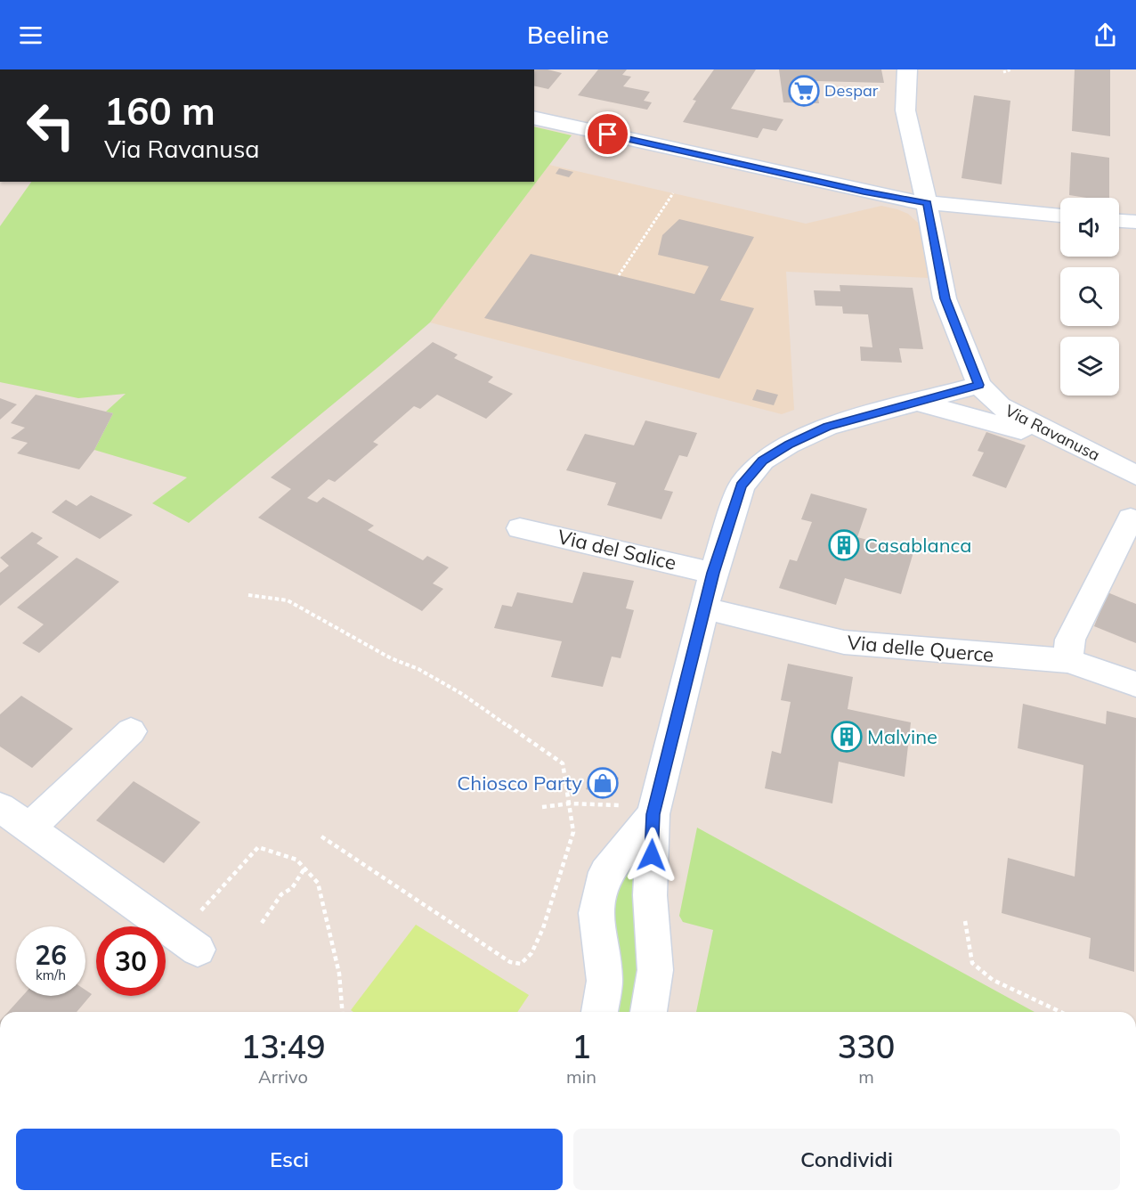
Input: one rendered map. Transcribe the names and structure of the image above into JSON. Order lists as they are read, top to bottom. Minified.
{"streets":{"street":["Via Ravanusa","Via del Salice","Via delle Querce"]},"places":{"supermarket":["Despar"],"building":["Casablanca","Malvine"],"shop":["Chiosco Party"]},"page":{"header":"Beeline","turn":["160 m","Via Ravanusa"],"speed":"26 km/h","limit":"30","eta":["13:49","Arrivo","1","min","330","m"],"buttons":["Esci","Condividi"]}}
